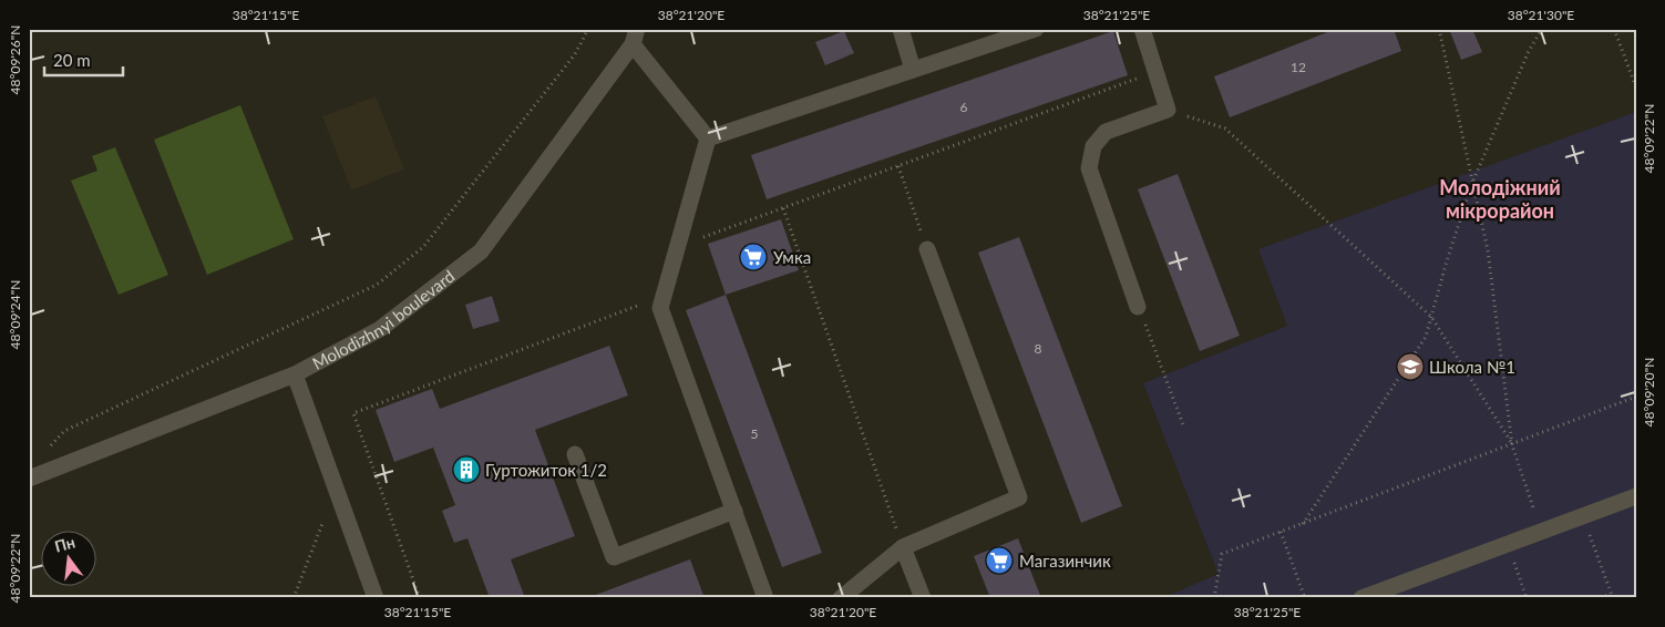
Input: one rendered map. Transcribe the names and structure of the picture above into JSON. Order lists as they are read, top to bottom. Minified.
{"streets":{"street":["Molodizhnyi boulevard"]},"districts":["Молодіжний мікрорайон"],"places":{"supermarket":["Умка","Магазинчик"],"school or university":["Школа №1"],"building":["Гуртожиток 1/2"]},"house_numbers":["12","6","8","5"],"scale_bar":"20 m","north":"top","coordinates":["38°21'15\"E","38°21'20\"E","38°21'25\"E","38°21'30\"E","48°09'26\"N","48°09'22\"N","48°09'24\"N","48°09'20\"N"]}
